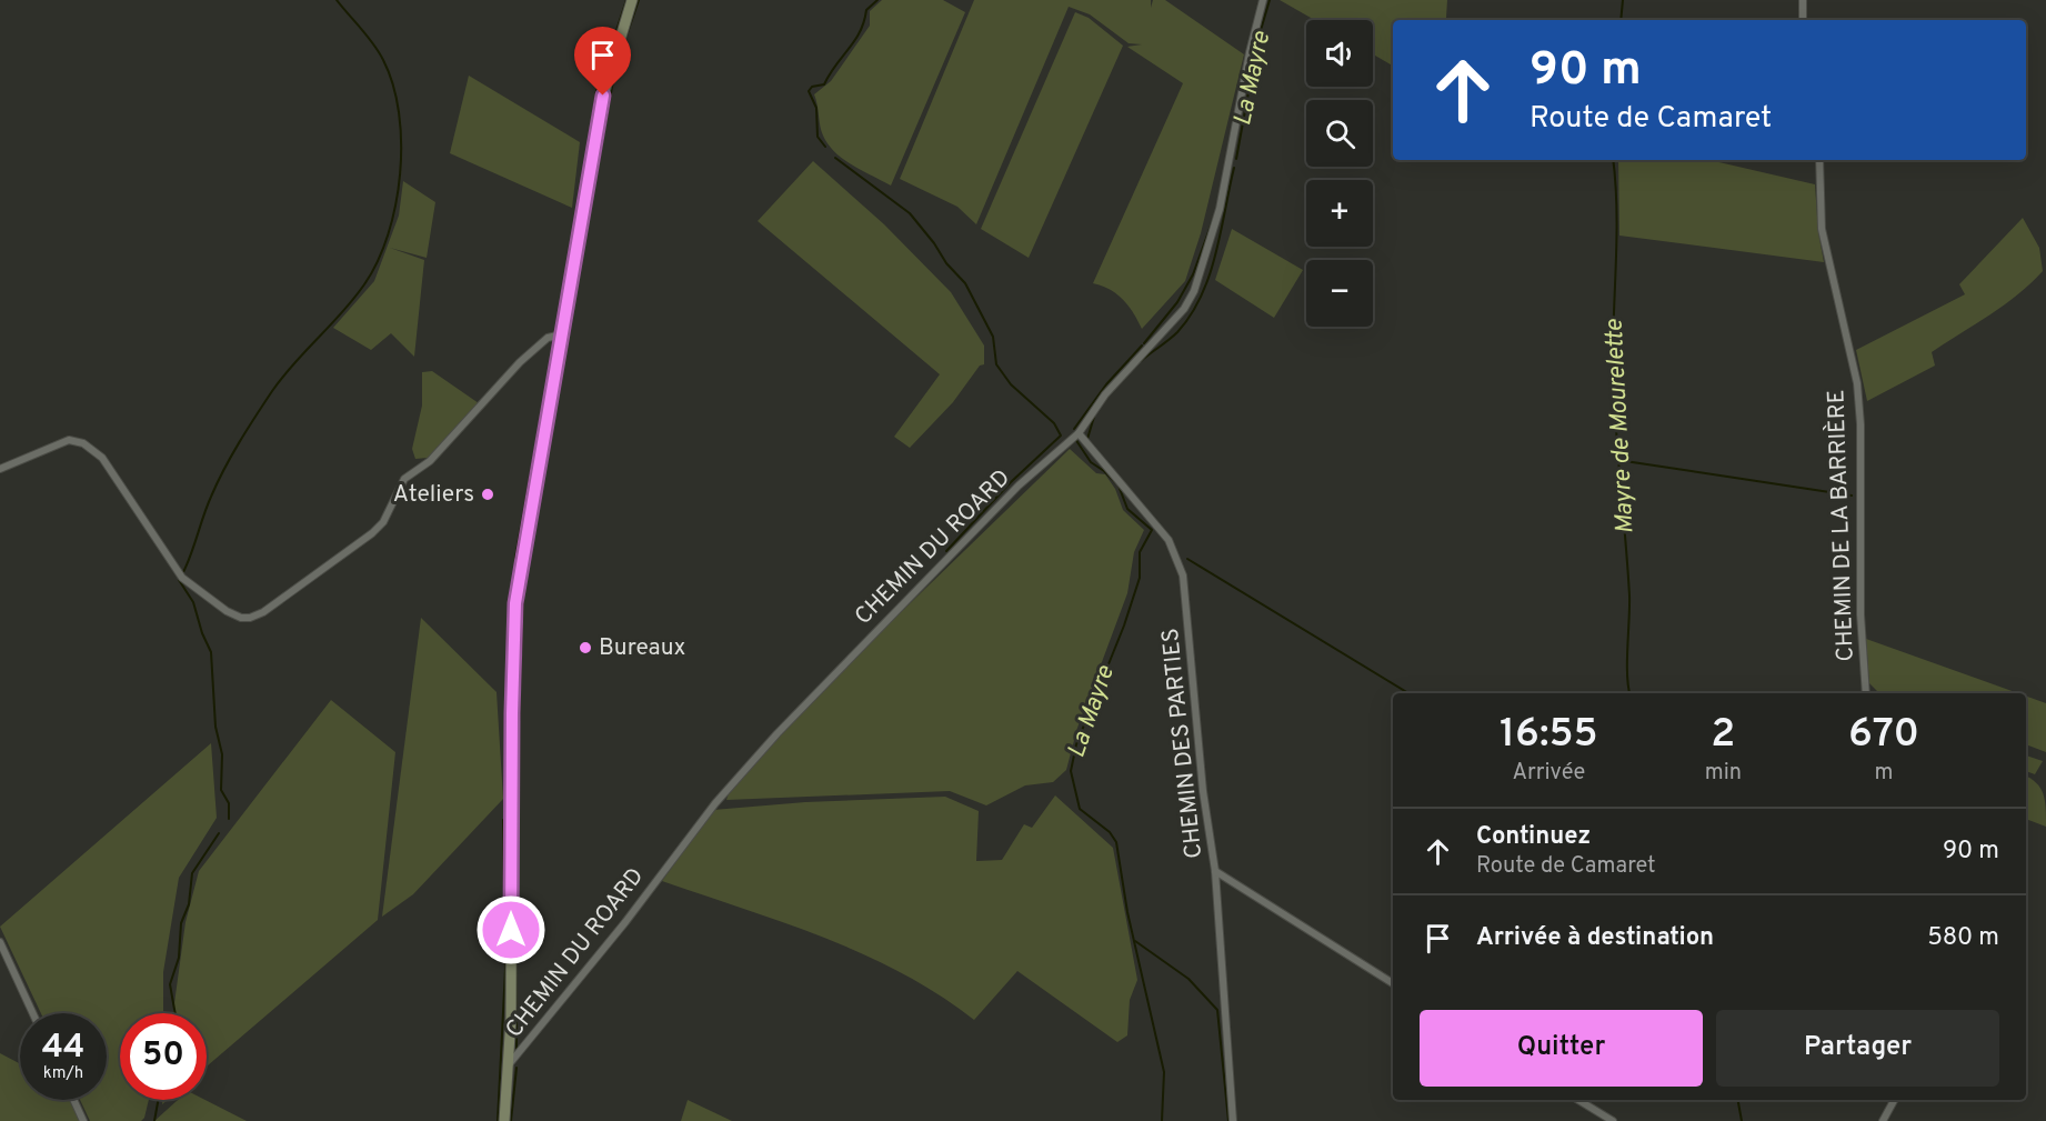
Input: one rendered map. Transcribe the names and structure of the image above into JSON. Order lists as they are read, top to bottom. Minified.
{"streets":{"street":["CHEMIN DE LA BARRIÈRE","CHEMIN DU ROARD","CHEMIN DES PARTIES"]},"crossings":[["CHEMIN DU ROARD","CHEMIN DES PARTIES"]],"water":["La Mayre","Mayre de Mourelette"],"places":["Ateliers","Bureaux"],"page":{"map_buttons":["+","−"],"turn":["90 m","Route de Camaret"],"eta":["16:55","Arrivée","2","min","670","m"],"list":[{"name":"Continuez","note":"Route de Camaret","value":"90 m"},{"name":"Arrivée à destination","value":"580 m"}],"buttons":["Quitter","Partager"],"speed":"44 km/h","limit":"50"}}
